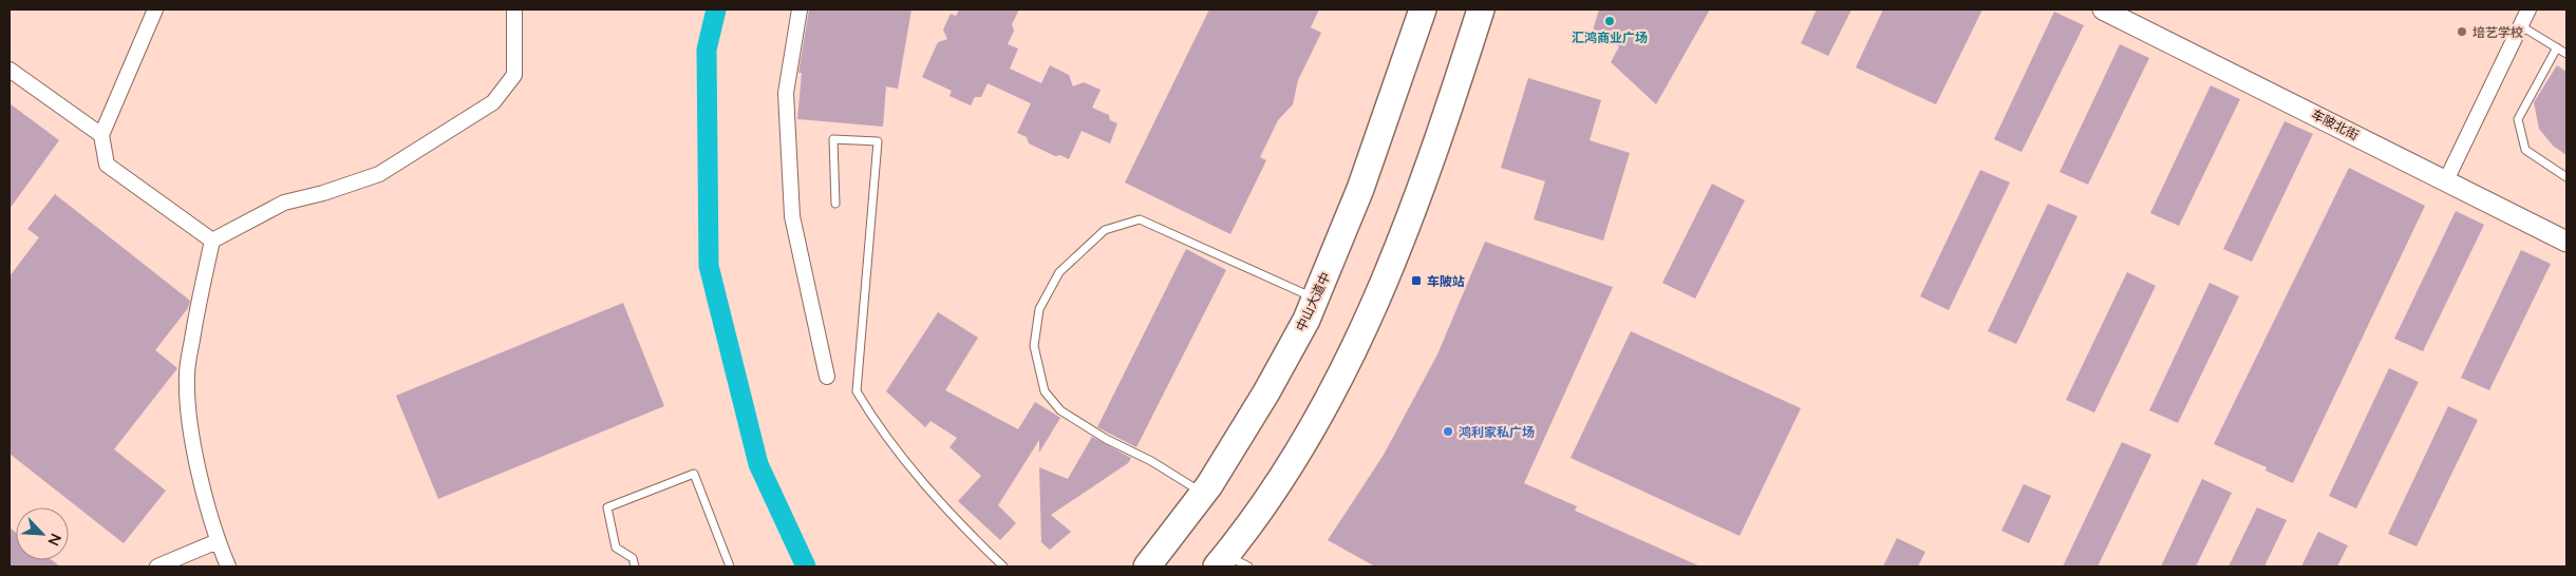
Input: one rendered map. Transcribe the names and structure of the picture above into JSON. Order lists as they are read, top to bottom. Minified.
{"streets":{"highway":["中山大道中"],"street":["车陂北街"]},"places":{"other":["汇鸿商业广场","培艺学校","鸿利家私广场"],"transit":["车陂站"]},"north":"bottom right"}
